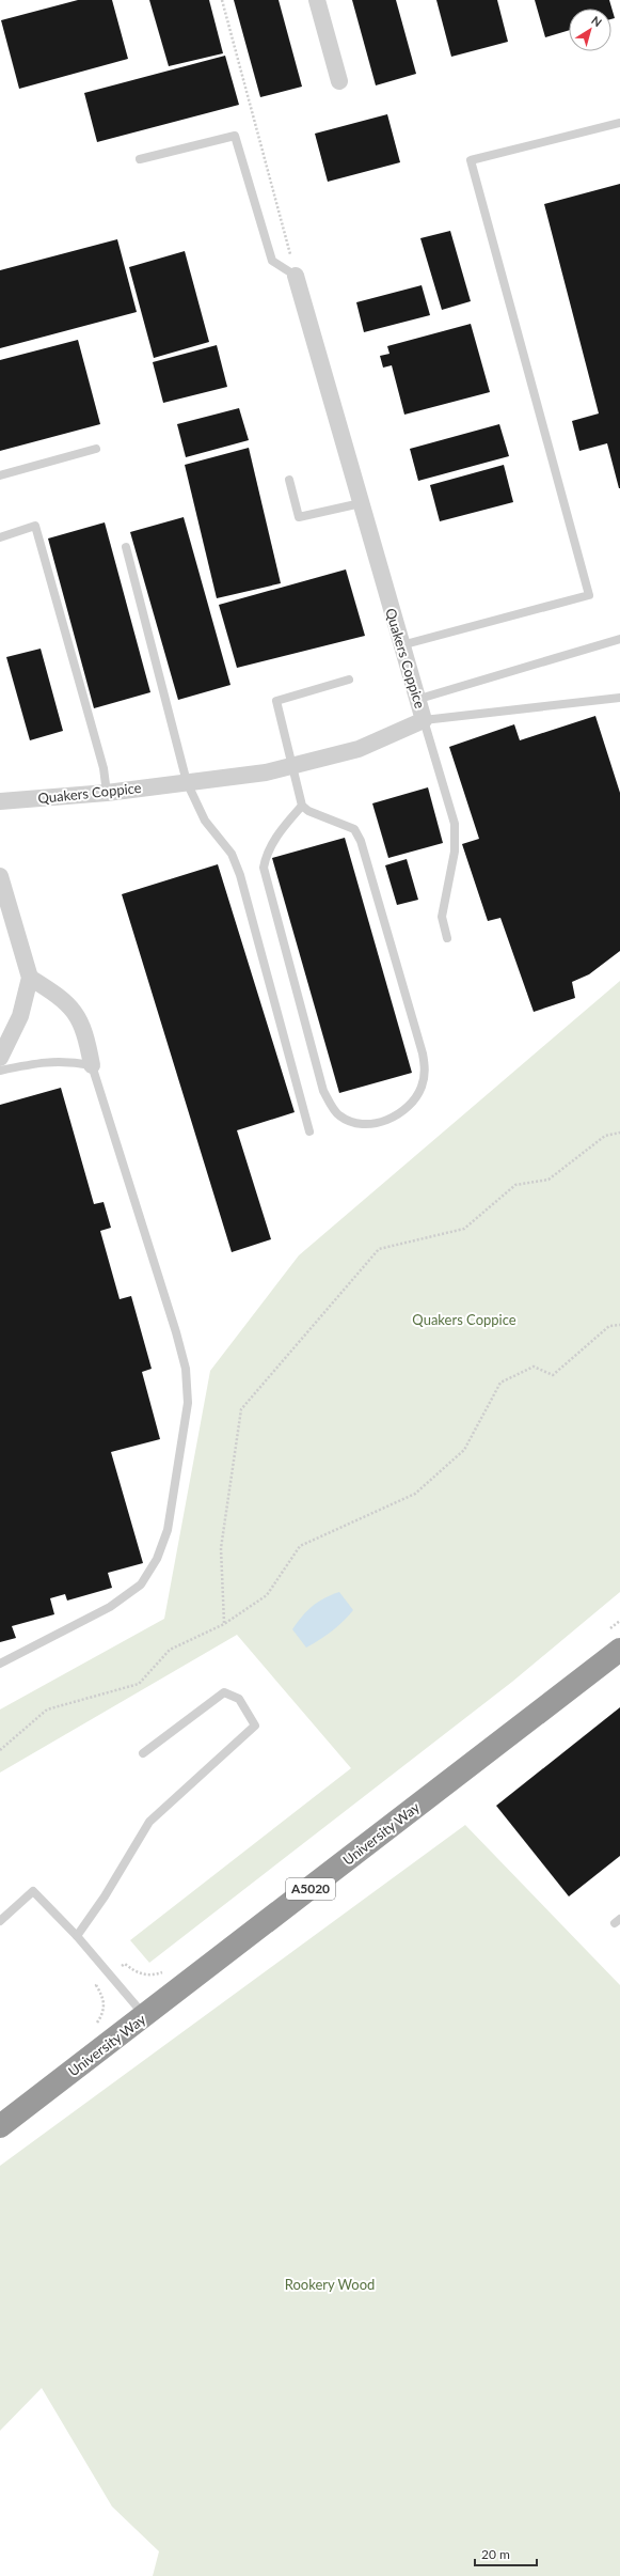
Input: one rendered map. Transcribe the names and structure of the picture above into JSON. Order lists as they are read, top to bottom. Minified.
{"streets":{"highway":["University Way","A5020"],"street":["Quakers Coppice"]},"parks":["Quakers Coppice","Rookery Wood"],"scale_bar":"20 m","north":"top right"}
